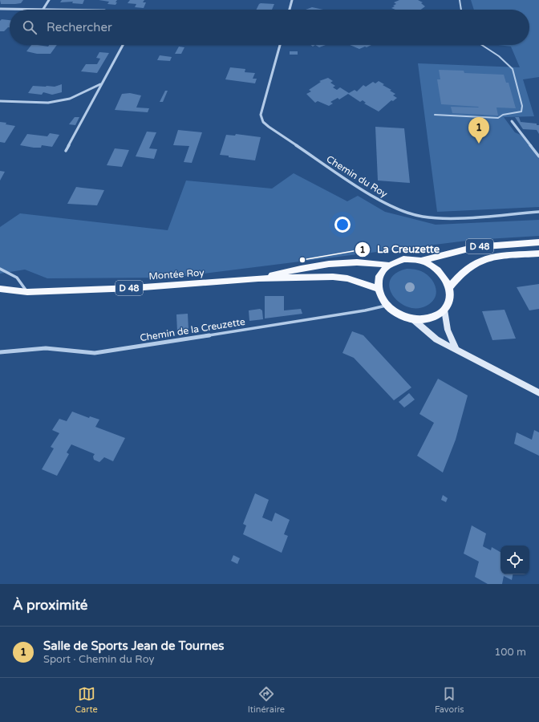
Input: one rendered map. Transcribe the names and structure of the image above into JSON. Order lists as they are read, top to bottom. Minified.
{"streets":{"main road":["D 48","Montée Roy"],"street":["Chemin du Roy","Chemin de la Creuzette"]},"crossings":[["D 48","Montée Roy"],["D 48","Chemin de la Creuzette"]],"places":["La Creuzette"],"page":{"search":"Rechercher","pins":"1","heading":"À proximité","list":[{"mark":"1","name":"Salle de Sports Jean de Tournes","note":"Sport · Chemin du Roy","value":"100 m"}],"nav":["Carte","Itinéraire","Favoris"]}}
